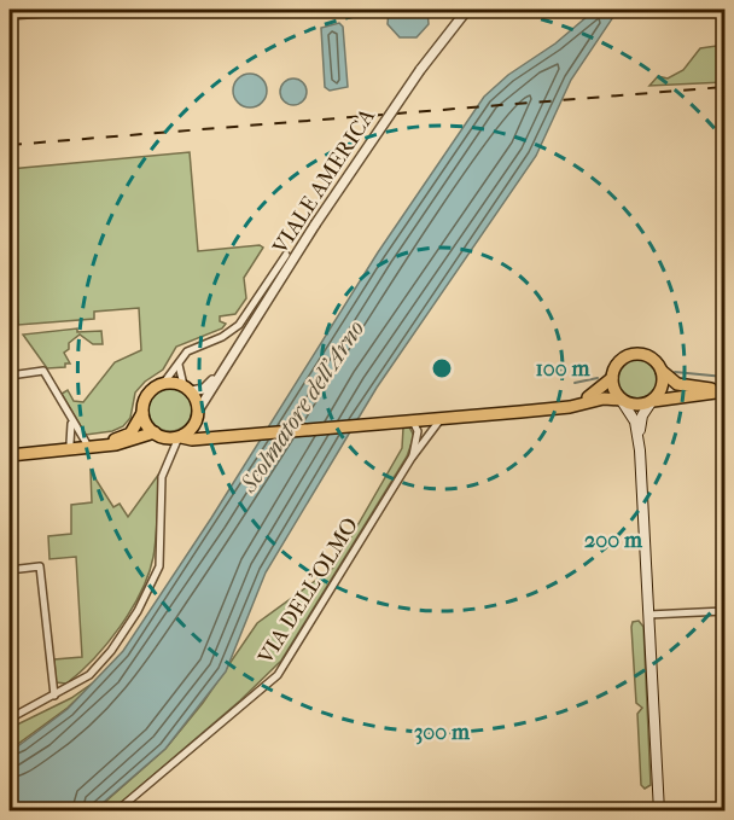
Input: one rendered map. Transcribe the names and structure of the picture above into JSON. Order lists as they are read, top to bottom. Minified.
{"streets":{"street":["VIALE AMERICA","VIA DELL'OLMO"]},"water":["Scolmatore dell'Arno"],"rings":["100 m","200 m","300 m"]}
